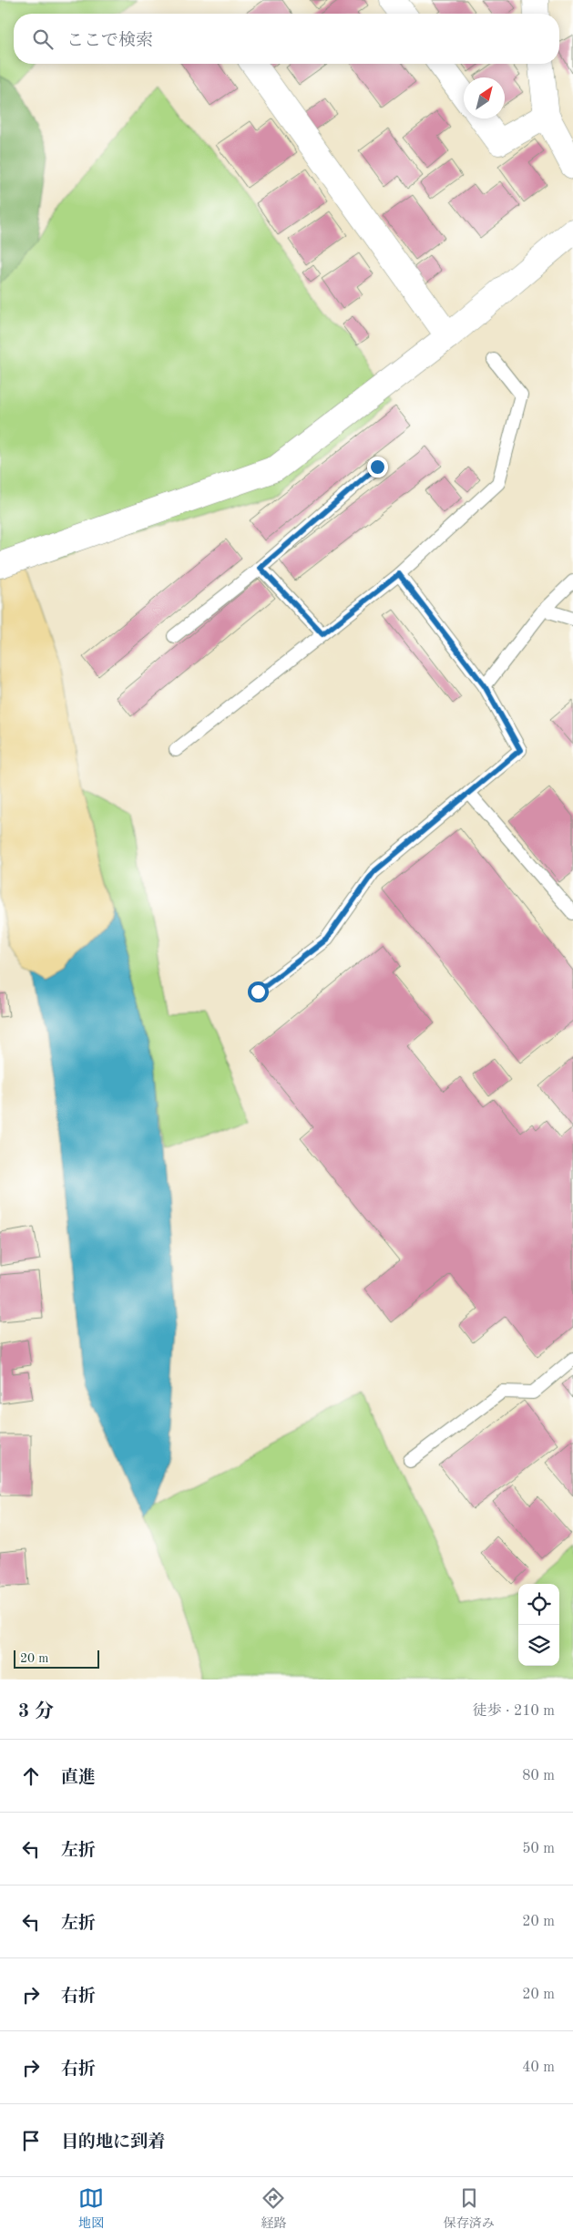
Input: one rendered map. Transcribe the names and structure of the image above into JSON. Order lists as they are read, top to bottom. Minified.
{"scale_bar":"20 m","north":"top right","page":{"search":"ここで検索","scale":"20 m","heading":["3 分","徒歩 · 210 m"],"list":[["直進","80 m"],["左折","50 m"],["左折","20 m"],["右折","20 m"],["右折","40 m"],"目的地に到着"],"nav":["地図","経路","保存済み"]}}
